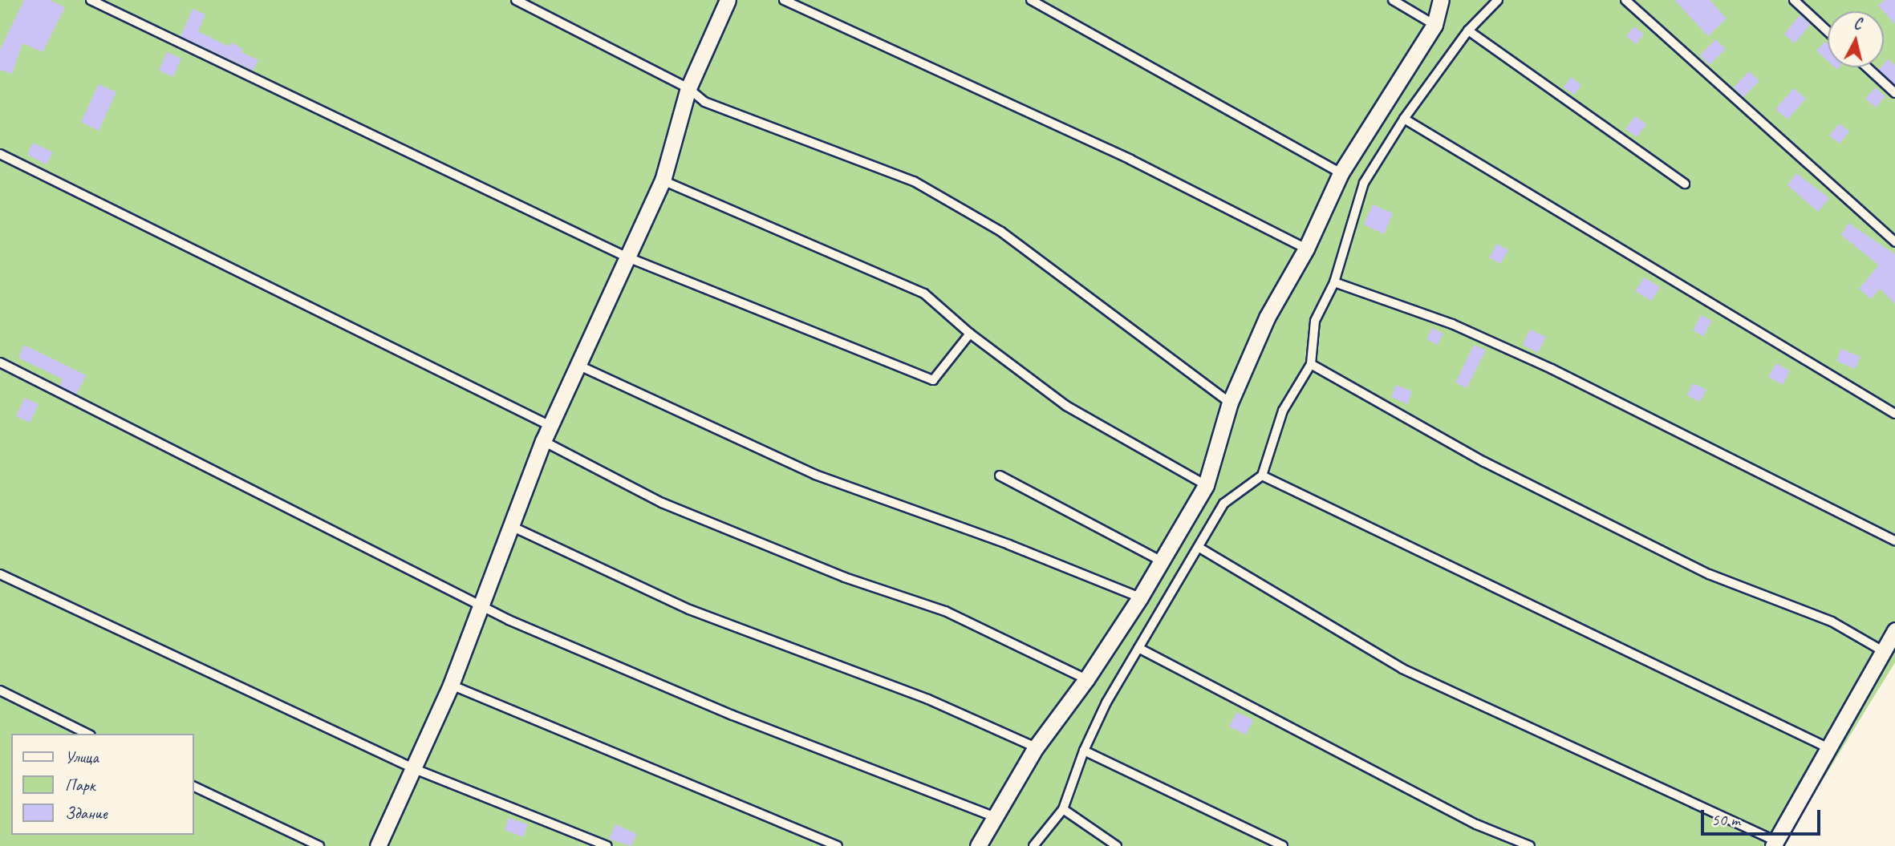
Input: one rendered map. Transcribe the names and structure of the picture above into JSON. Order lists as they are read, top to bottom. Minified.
{"legend":["Улица","Парк","Здание"],"scale_bar":"50 m","north":"top"}
